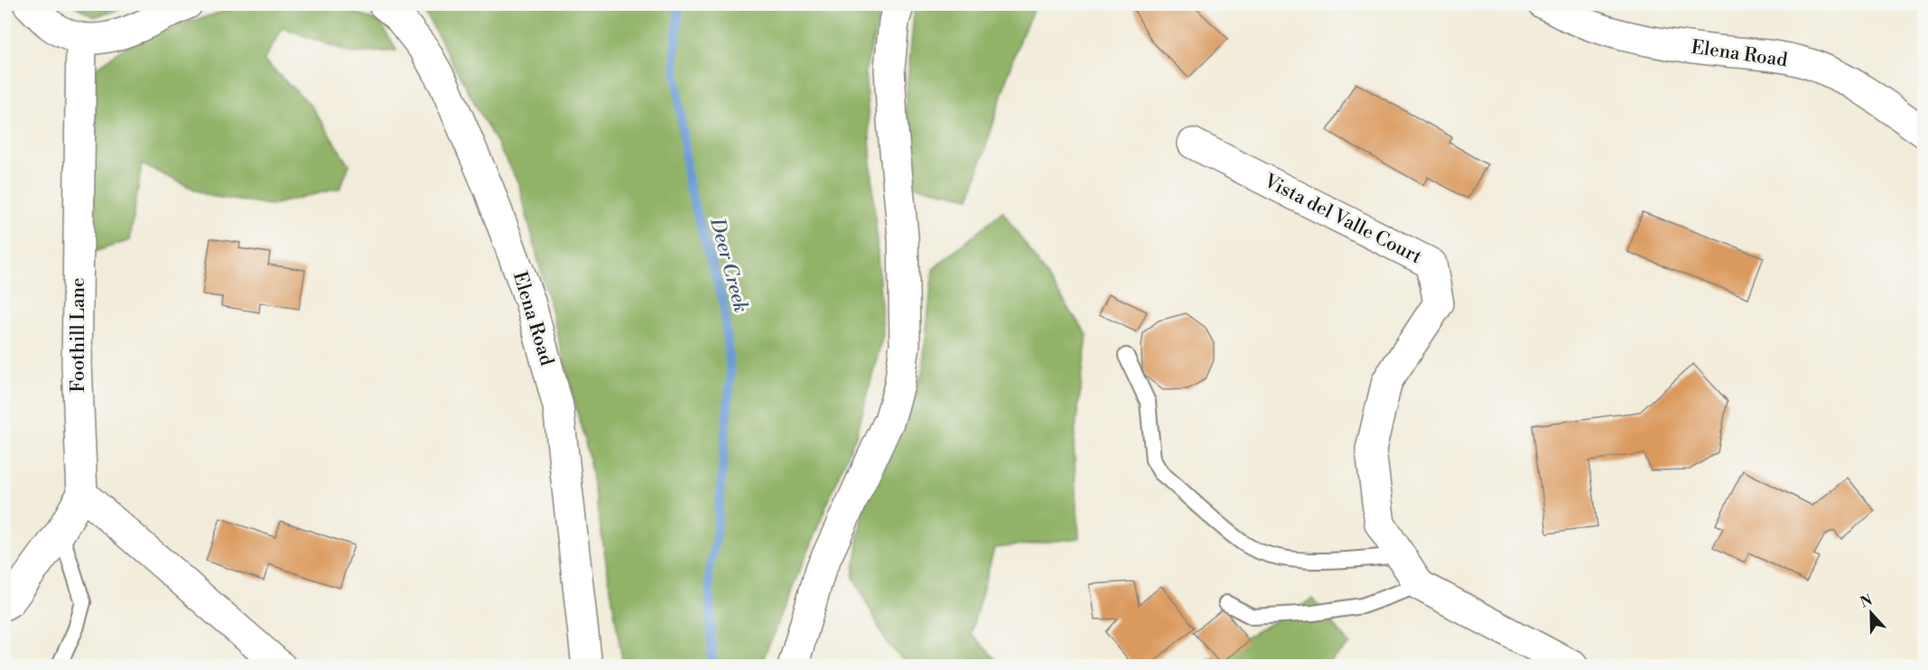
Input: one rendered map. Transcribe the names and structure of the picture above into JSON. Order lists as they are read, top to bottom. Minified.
{"streets":{"street":["Elena Road","Vista del Valle Court","Foothill Lane"]},"water":["Deer Creek"],"north":"top"}
